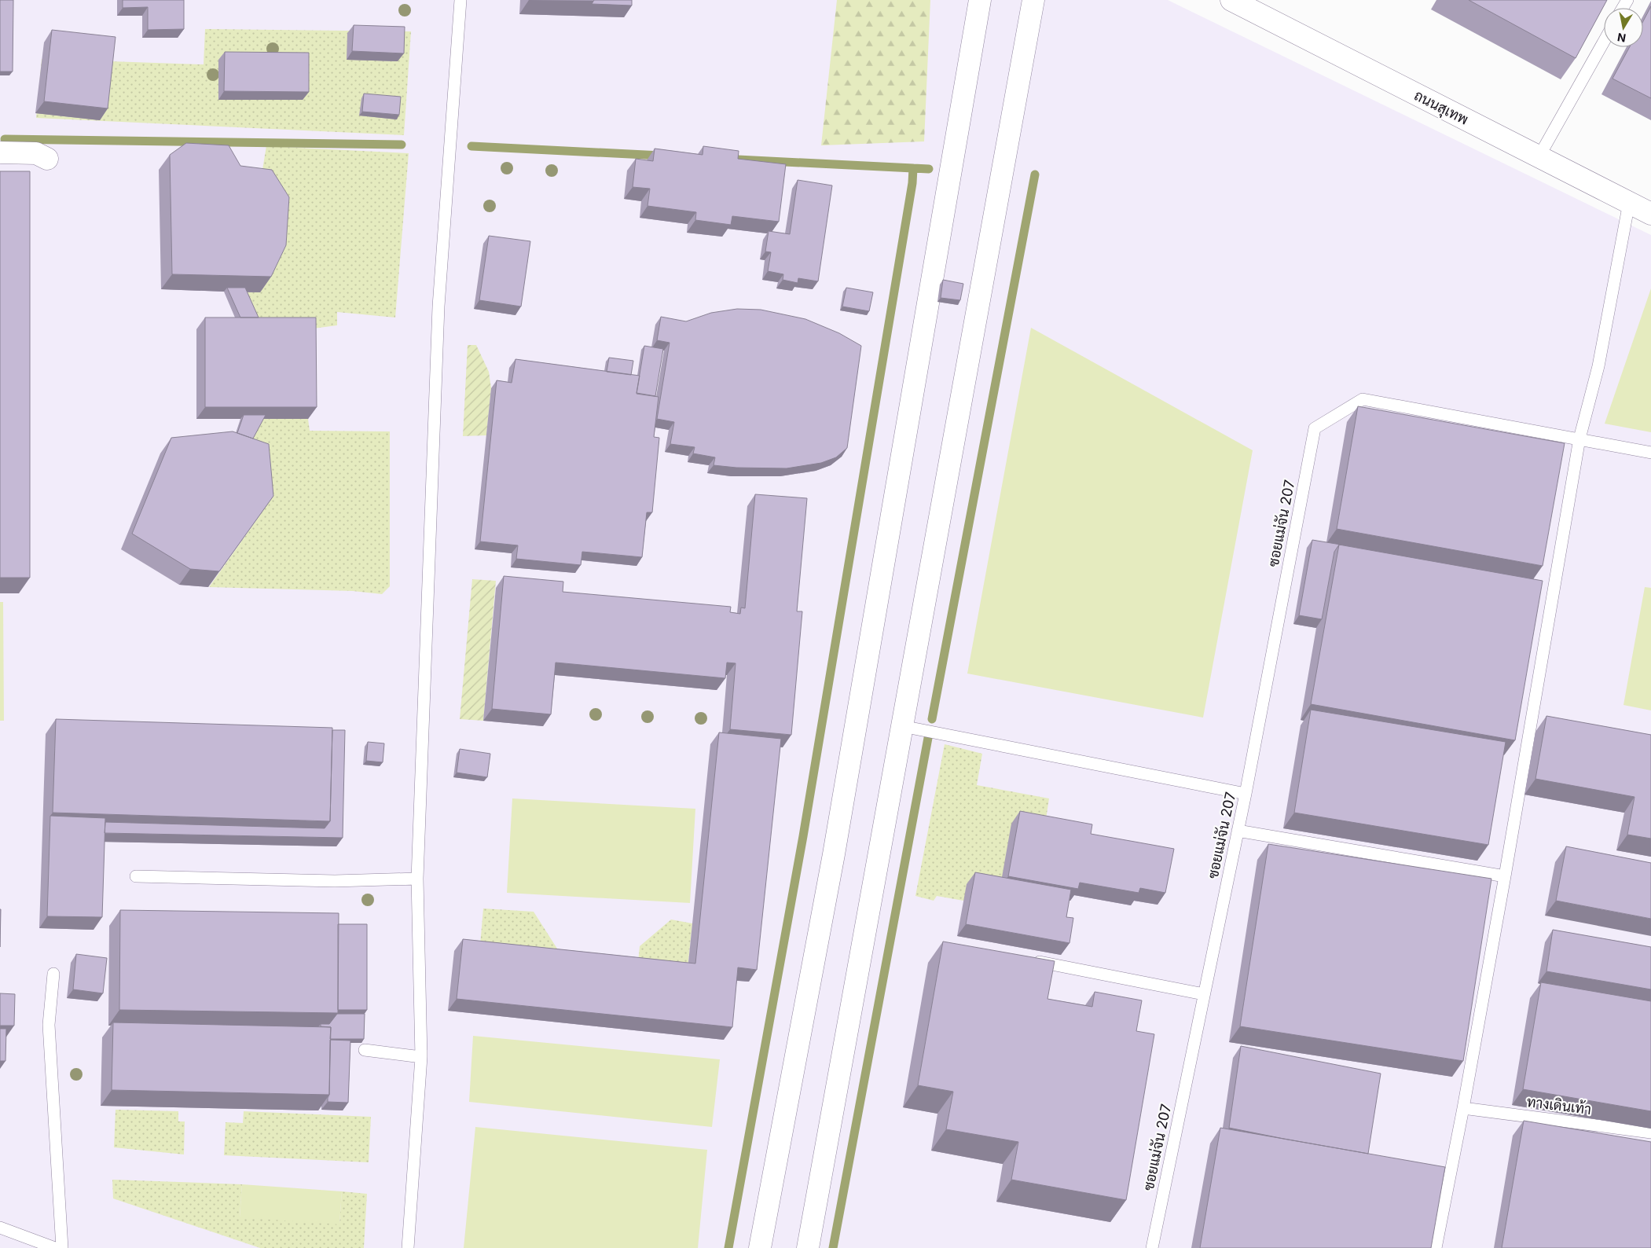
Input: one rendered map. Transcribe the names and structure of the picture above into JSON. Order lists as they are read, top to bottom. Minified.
{"streets":{"street":["ถนนสุเทพ"],"lane":["ซอยแม่จัน 207","ทางเดินเท้า"]},"north":"bottom"}
